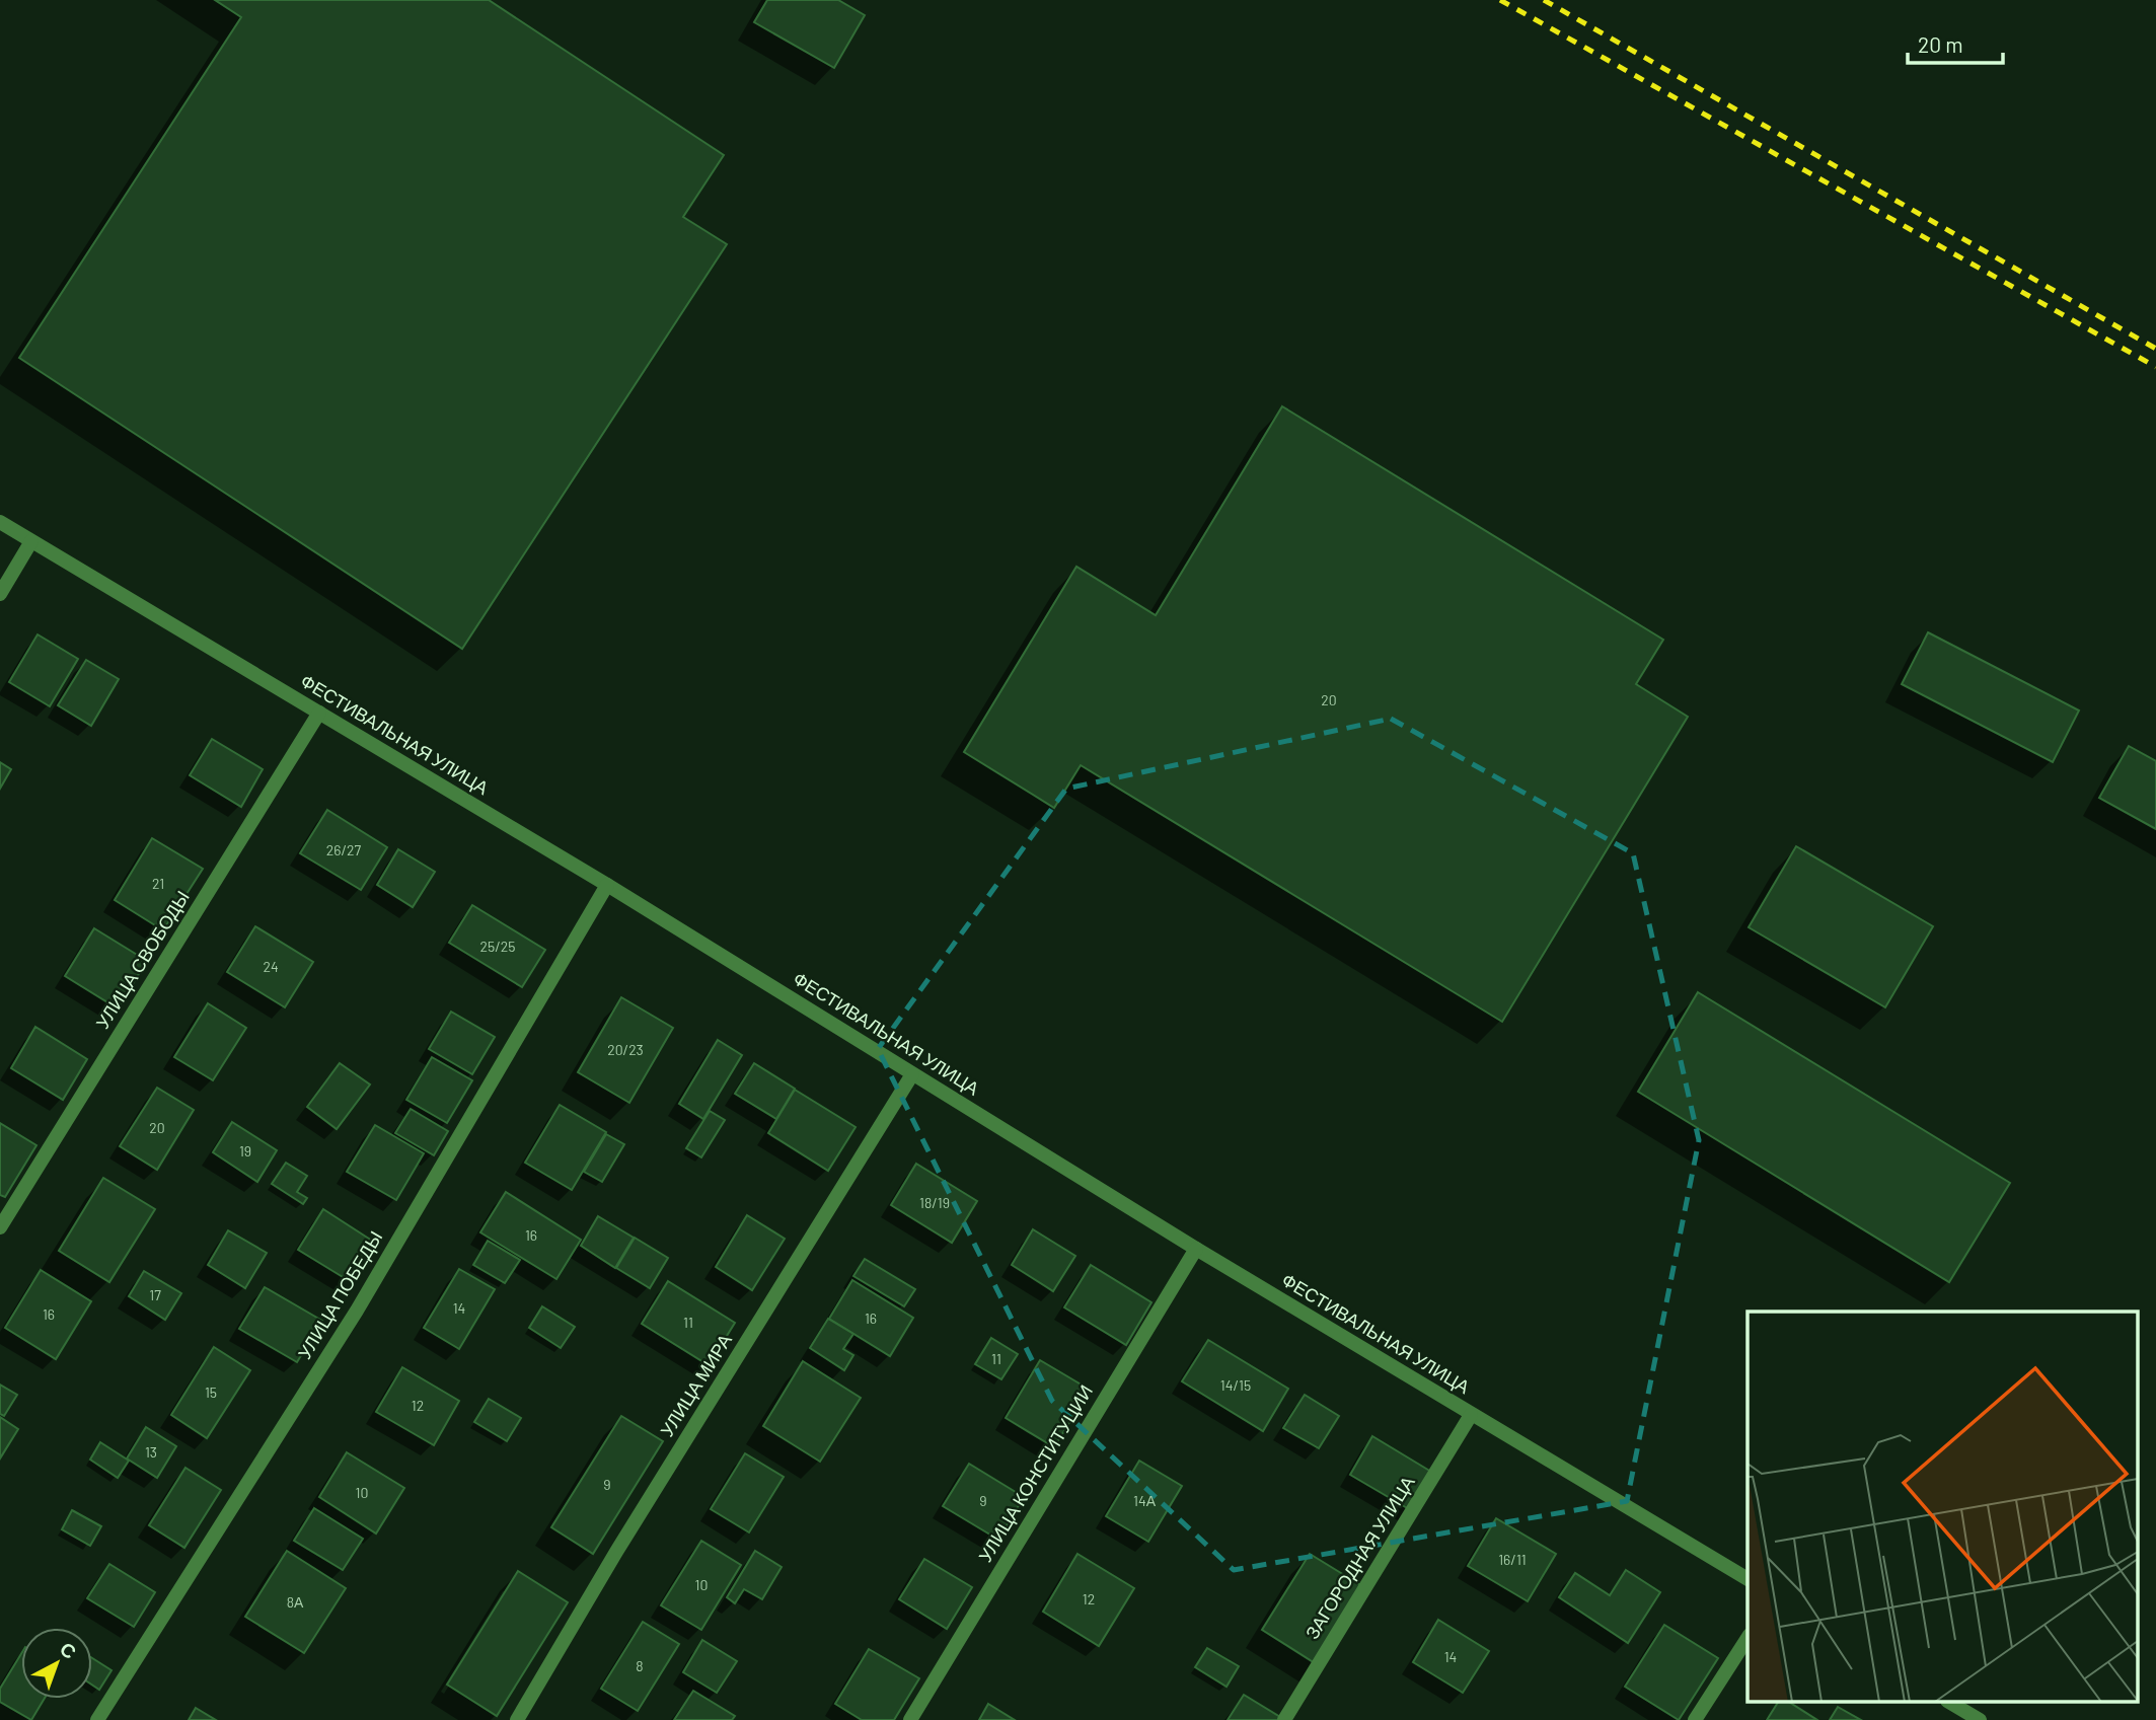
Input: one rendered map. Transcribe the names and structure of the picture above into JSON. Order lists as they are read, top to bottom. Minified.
{"streets":{"street":["ФЕСТИВАЛЬНАЯ УЛИЦА","УЛИЦА СВОБОДЫ","УЛИЦА ПОБЕДЫ","УЛИЦА МИРА","УЛИЦА КОНСТИТУЦИИ","ЗАГОРОДНАЯ УЛИЦА"]},"crossings":[["ФЕСТИВАЛЬНАЯ УЛИЦА","УЛИЦА СВОБОДЫ"],["ФЕСТИВАЛЬНАЯ УЛИЦА","УЛИЦА ПОБЕДЫ"],["ФЕСТИВАЛЬНАЯ УЛИЦА","УЛИЦА МИРА"],["ФЕСТИВАЛЬНАЯ УЛИЦА","УЛИЦА КОНСТИТУЦИИ"],["ФЕСТИВАЛЬНАЯ УЛИЦА","ЗАГОРОДНАЯ УЛИЦА"]],"house_numbers":["20","26/27","21","25/25","24","20/23","20","19","18/19","16","17","14","16","16","11","11","14/15","15","12","13","9","10","9","14А","16/11","10","12","8А","14","8"],"scale_bar":"20 m","north":"top right"}
